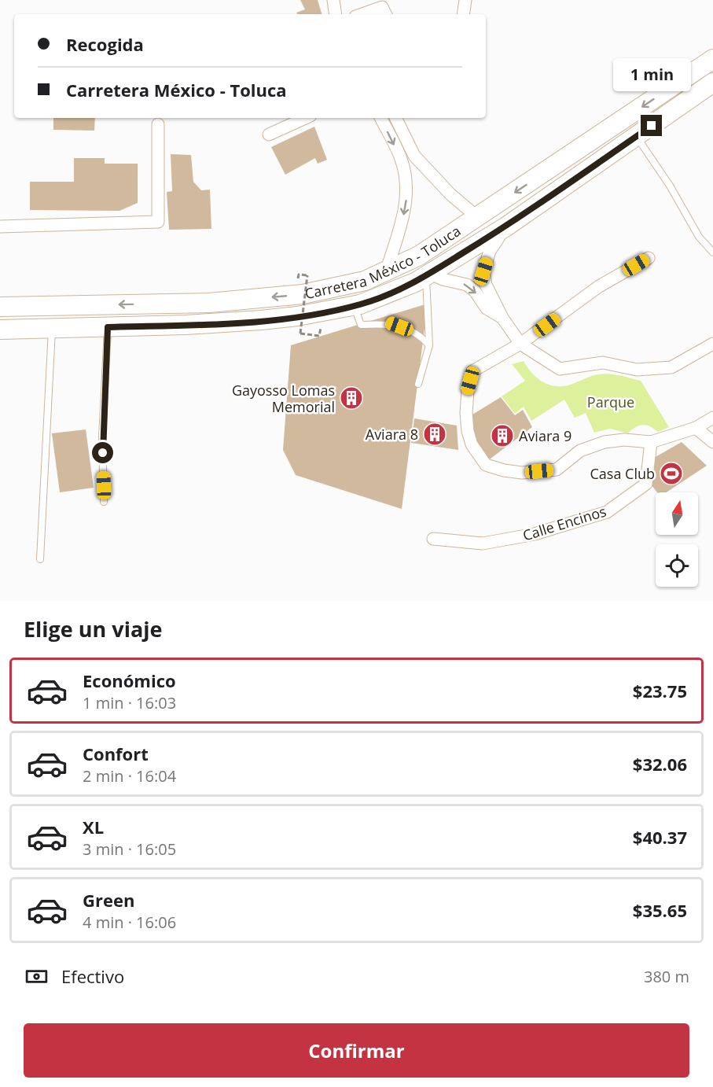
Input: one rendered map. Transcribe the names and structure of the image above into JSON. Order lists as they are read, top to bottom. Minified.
{"streets":{"main road":["Carretera México - Toluca"],"street":["Calle Encinos"]},"parks":["Parque"],"places":{"building":["Gayosso Lomas Memorial","Aviara 8","Aviara 9"],"sports":["Casa Club"]},"north":"top","page":{"banner":["Recogida","Carretera México - Toluca"],"bubble":"1 min","heading":"Elige un viaje","list":[{"name":"Económico","note":"1 min · 16:03","value":"$23.75"},{"name":"Confort","note":"2 min · 16:04","value":"$32.06"},{"name":"XL","note":"3 min · 16:05","value":"$40.37"},{"name":"Green","note":"4 min · 16:06","value":"$35.65"}],"pay":["Efectivo","380 m"],"buttons":"Confirmar"}}
